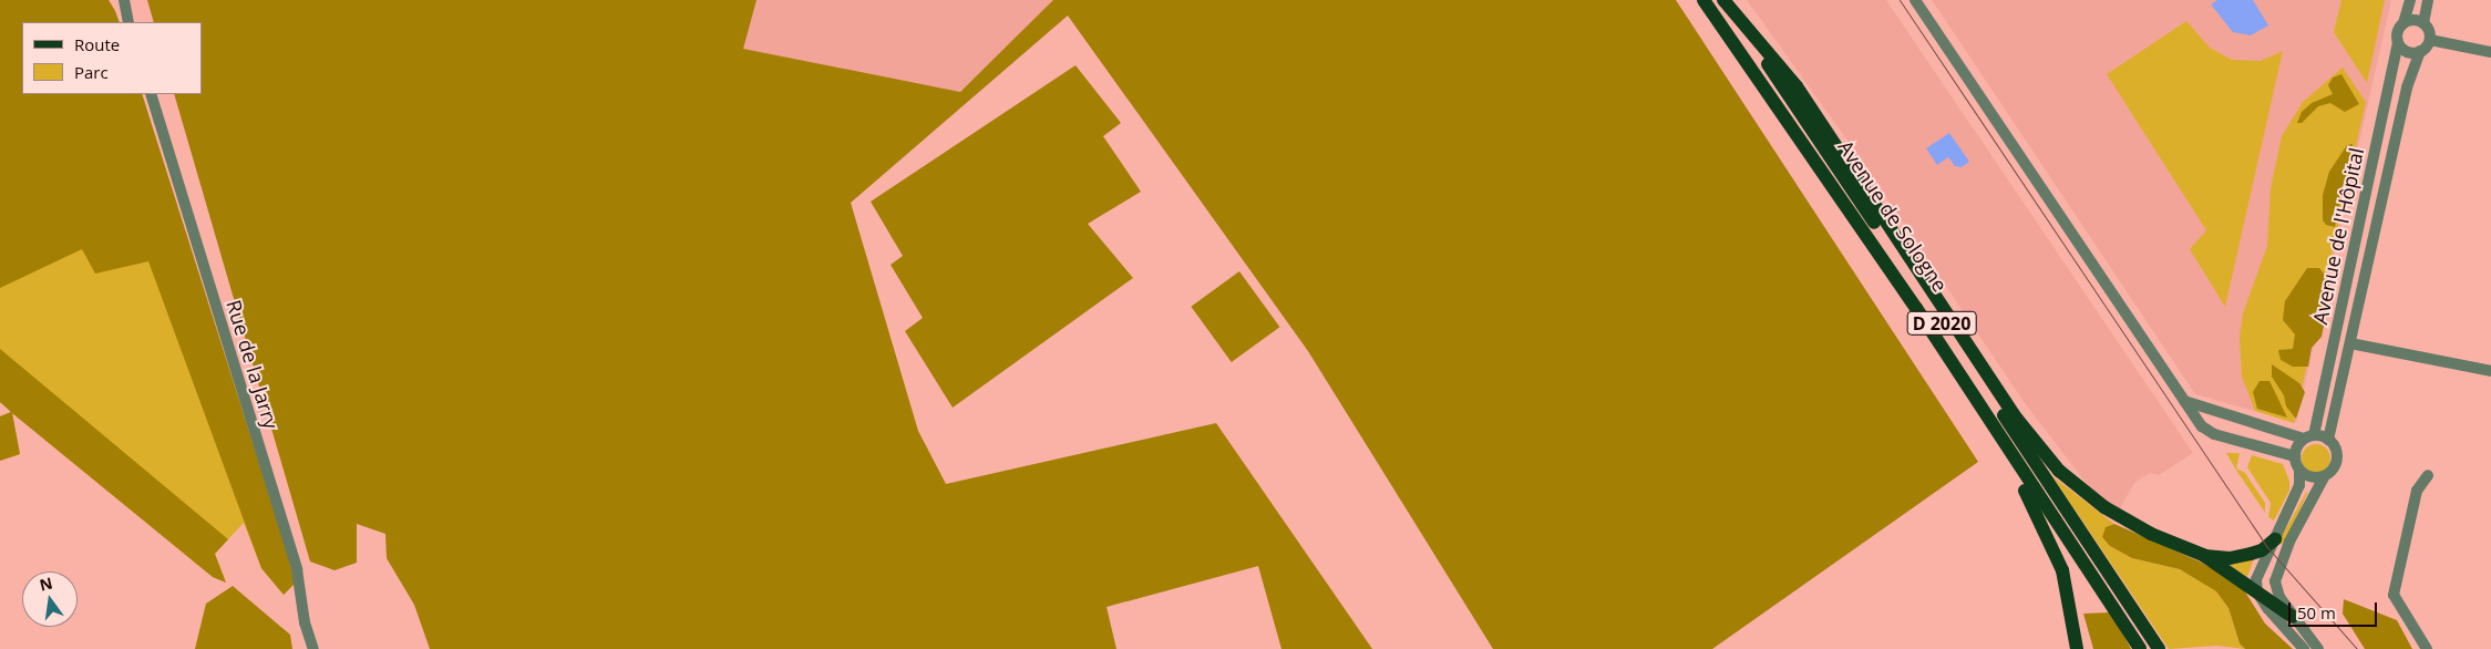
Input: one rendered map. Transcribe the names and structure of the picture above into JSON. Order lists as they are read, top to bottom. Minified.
{"streets":{"main road":["Avenue de Sologne","D 2020"],"street":["Avenue de l'Hôpital","Rue de la Jarry"]},"legend":["Route","Parc"],"scale_bar":"50 m","north":"top"}
